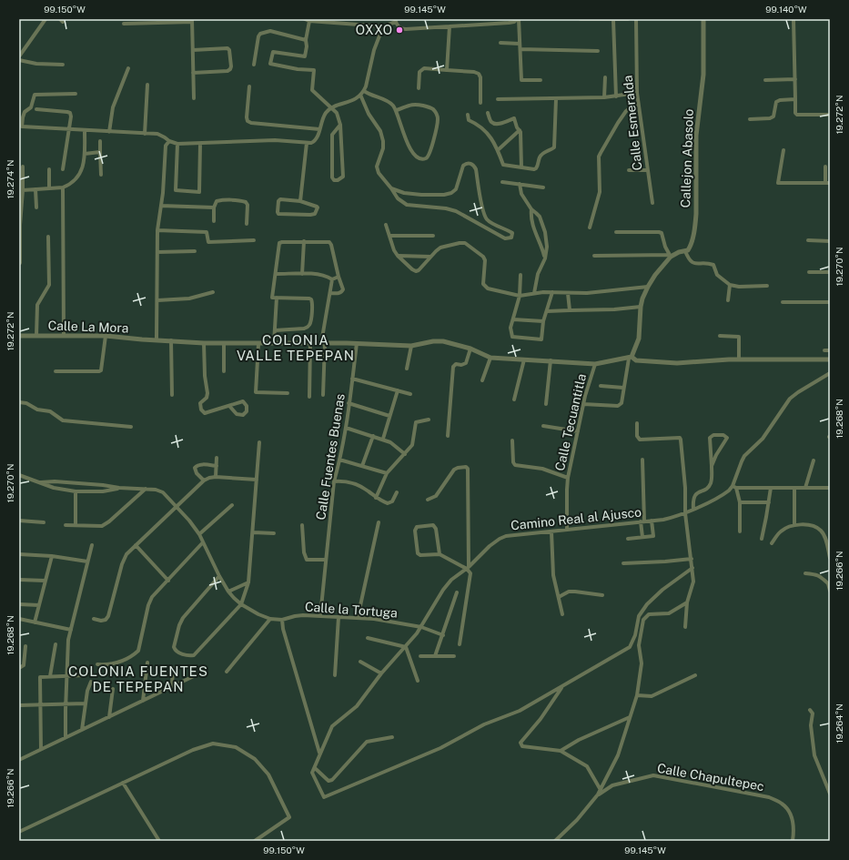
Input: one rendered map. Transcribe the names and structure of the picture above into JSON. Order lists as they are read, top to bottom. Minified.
{"streets":{"street":["Calle Esmeralda","Callejon Abasolo","Calle La Mora","Calle Tecuantitla","Calle Fuentes Buenas","Camino Real al Ajusco","Calle la Tortuga","Calle Chapultepec"]},"crossings":[["Calle La Mora","Calle Fuentes Buenas"],["Calle Tecuantitla","Camino Real al Ajusco"],["Calle Fuentes Buenas","Calle la Tortuga"],["Camino Real al Ajusco","Calle la Tortuga"]],"districts":["COLONIA VALLE TEPEPAN","COLONIA FUENTES DE TEPEPAN"],"places":["OXXO"],"coordinates":["99.150°W","99.145°W","99.140°W","19.272°N","19.274°N","19.270°N","19.268°N","19.266°N","19.264°N"]}
